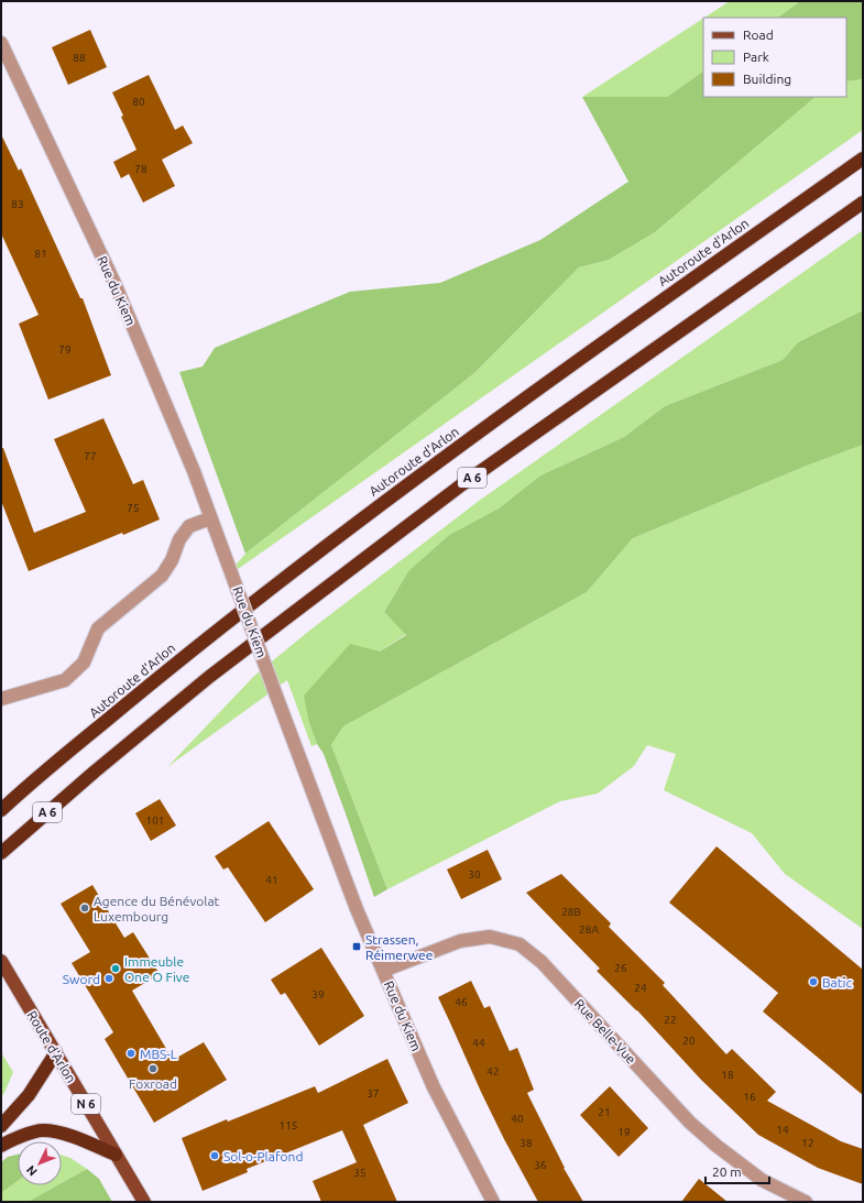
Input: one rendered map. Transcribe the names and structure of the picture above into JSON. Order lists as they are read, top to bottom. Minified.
{"streets":{"highway":["Autoroute d'Arlon","A 6"],"main road":["Route d'Arlon","N 6"],"street":["Rue du Kiem","Rue Belle-Vue"]},"crossings":[["Rue du Kiem","Rue Belle-Vue"]],"places":{"other":["Agence du Bénévolat Luxembourg","Immeuble One O Five","Sword","Batic","MBS-L","Foxroad","Sol-o-Plafond"],"transit":["Strassen, Réimerwee"]},"house_numbers":["88","80","78","83","81","79","77","75","101","30","41","28B","28A","26","24","39","46","22","20","44","42","18","37","16","21","40","115","14","19","38","12","36","35"],"legend":["Road","Park","Building"],"scale_bar":"20 m","north":"bottom left"}
